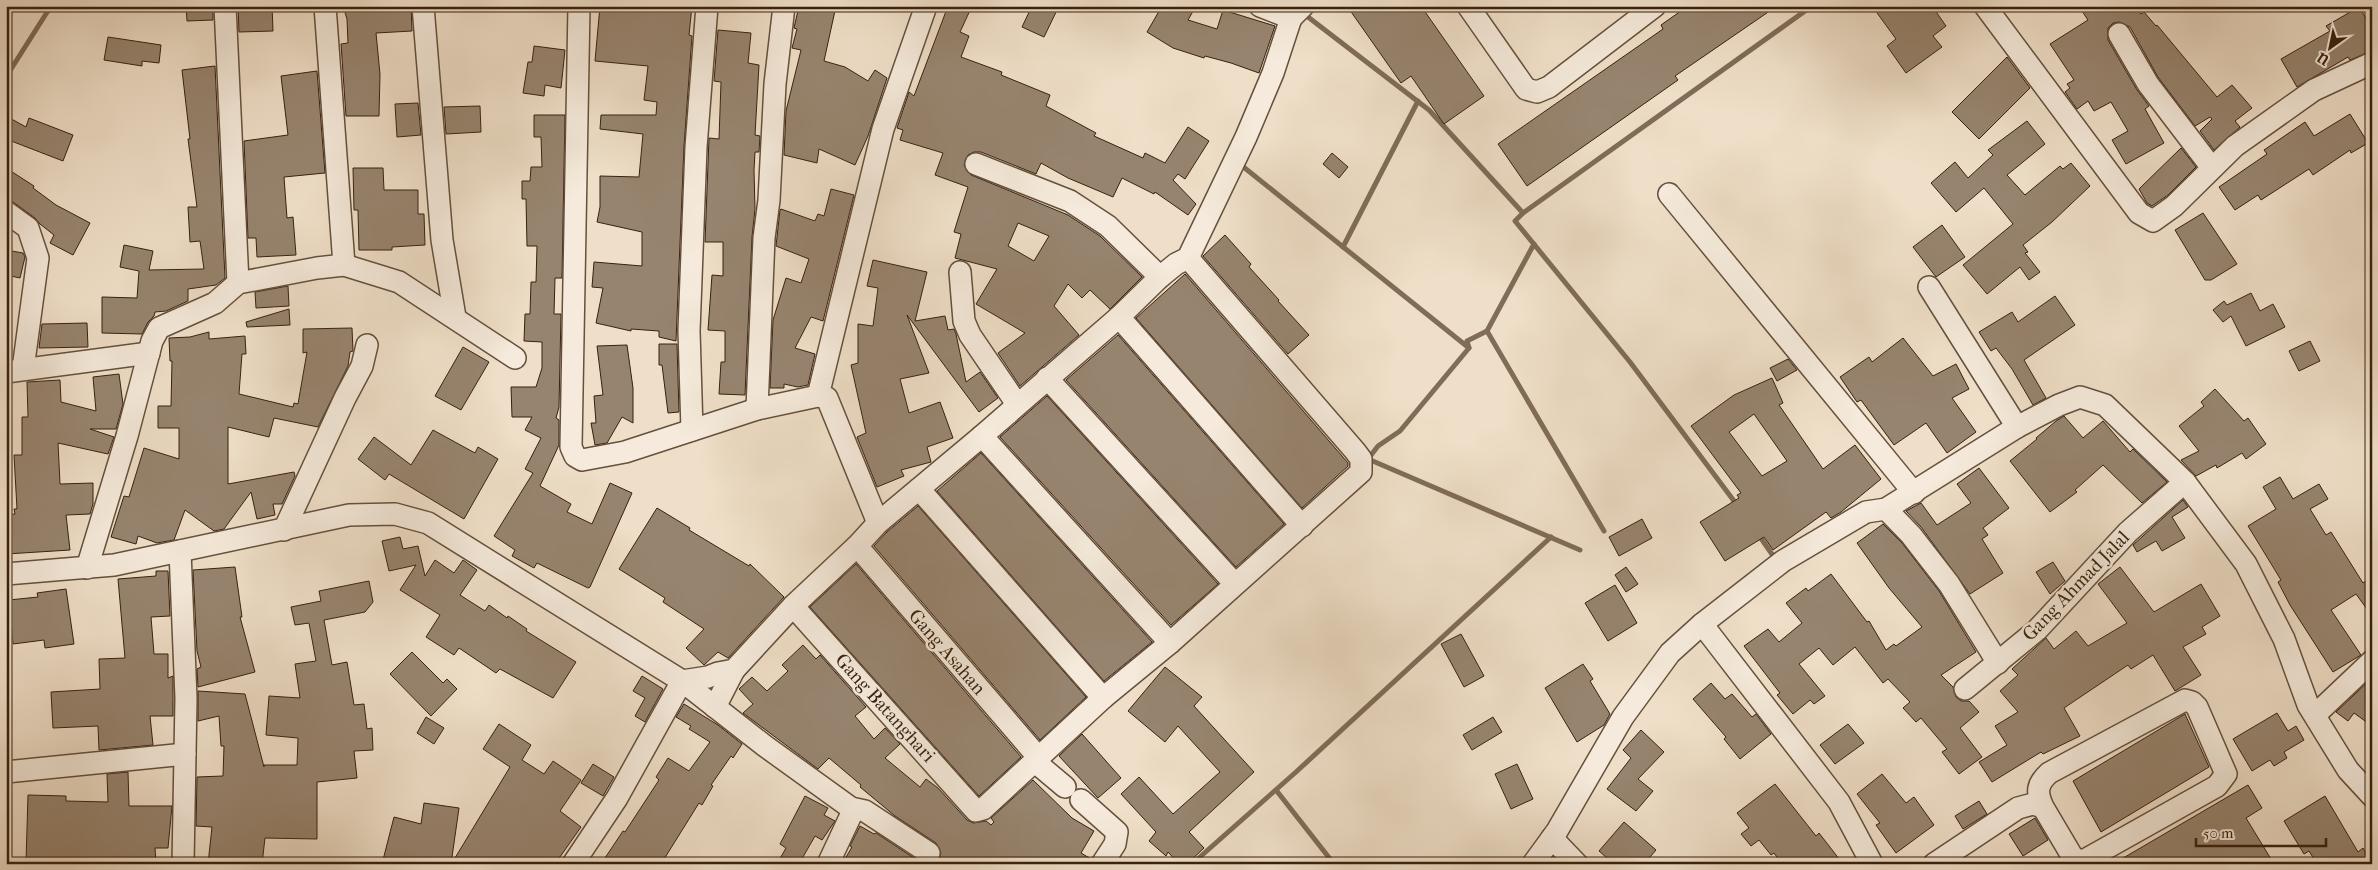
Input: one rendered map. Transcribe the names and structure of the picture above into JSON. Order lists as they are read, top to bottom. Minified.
{"streets":{"street":["Gang Ahmad Jalal","Gang Asahan","Gang Batanghari"]},"crossings":[["Gang Asahan","Gang Batanghari"]],"scale_bar":"50 m","north":"bottom left"}
